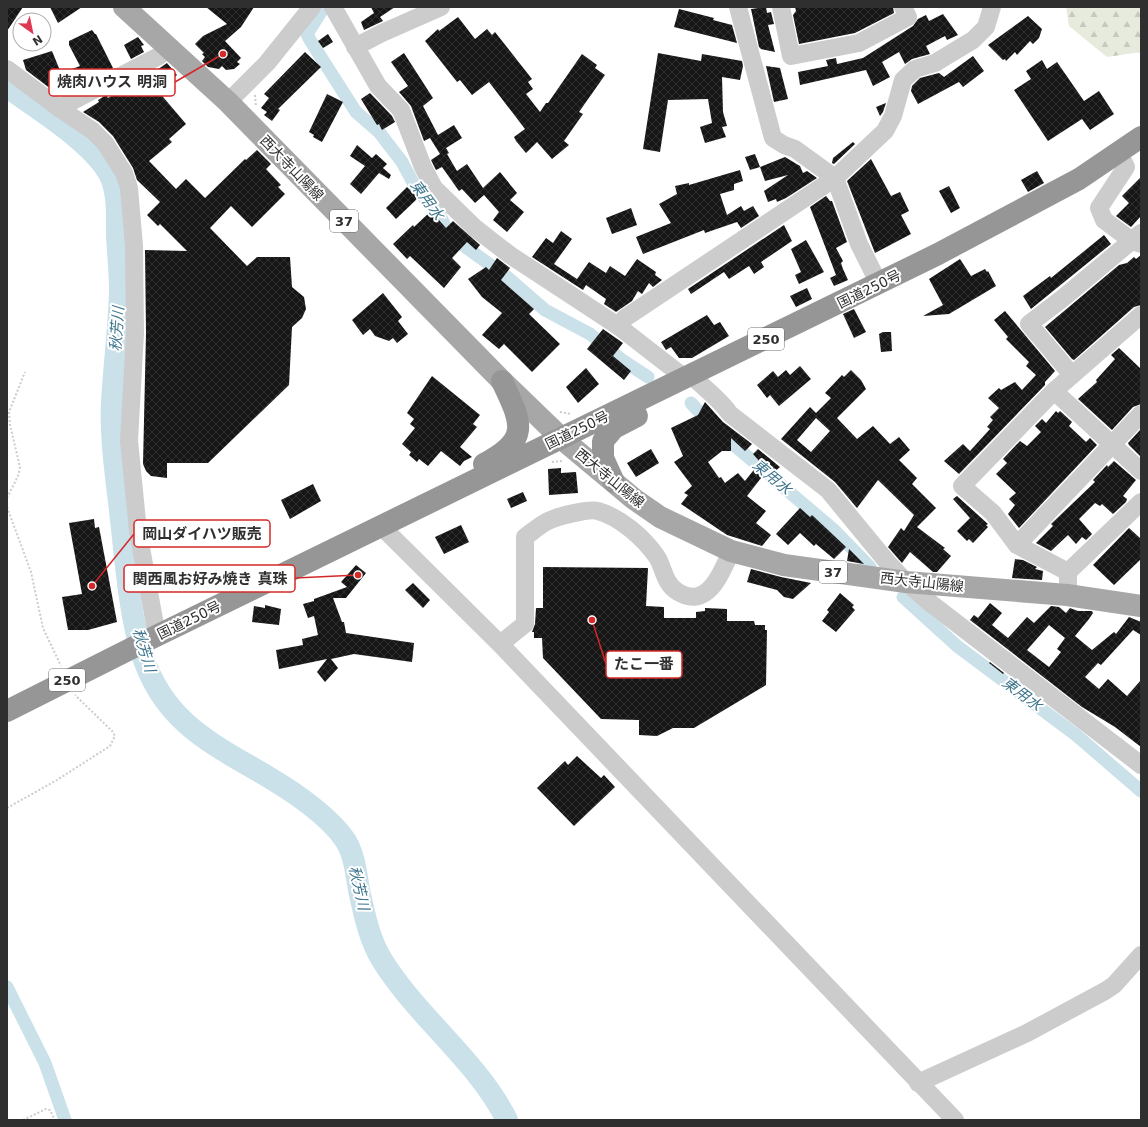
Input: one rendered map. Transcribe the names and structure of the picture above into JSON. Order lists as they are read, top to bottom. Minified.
{"streets":{"highway":["国道250号","250"],"main road":["西大寺山陽線","37"]},"crossings":[["西大寺山陽線","国道250号"],["西大寺山陽線","250"],["国道250号","250"]],"water":["東用水","秋芳川"],"places":["焼肉ハウス 明洞","関西風お好み焼き 真珠","岡山ダイハツ販売","たこ一番"],"north":"bottom right"}
